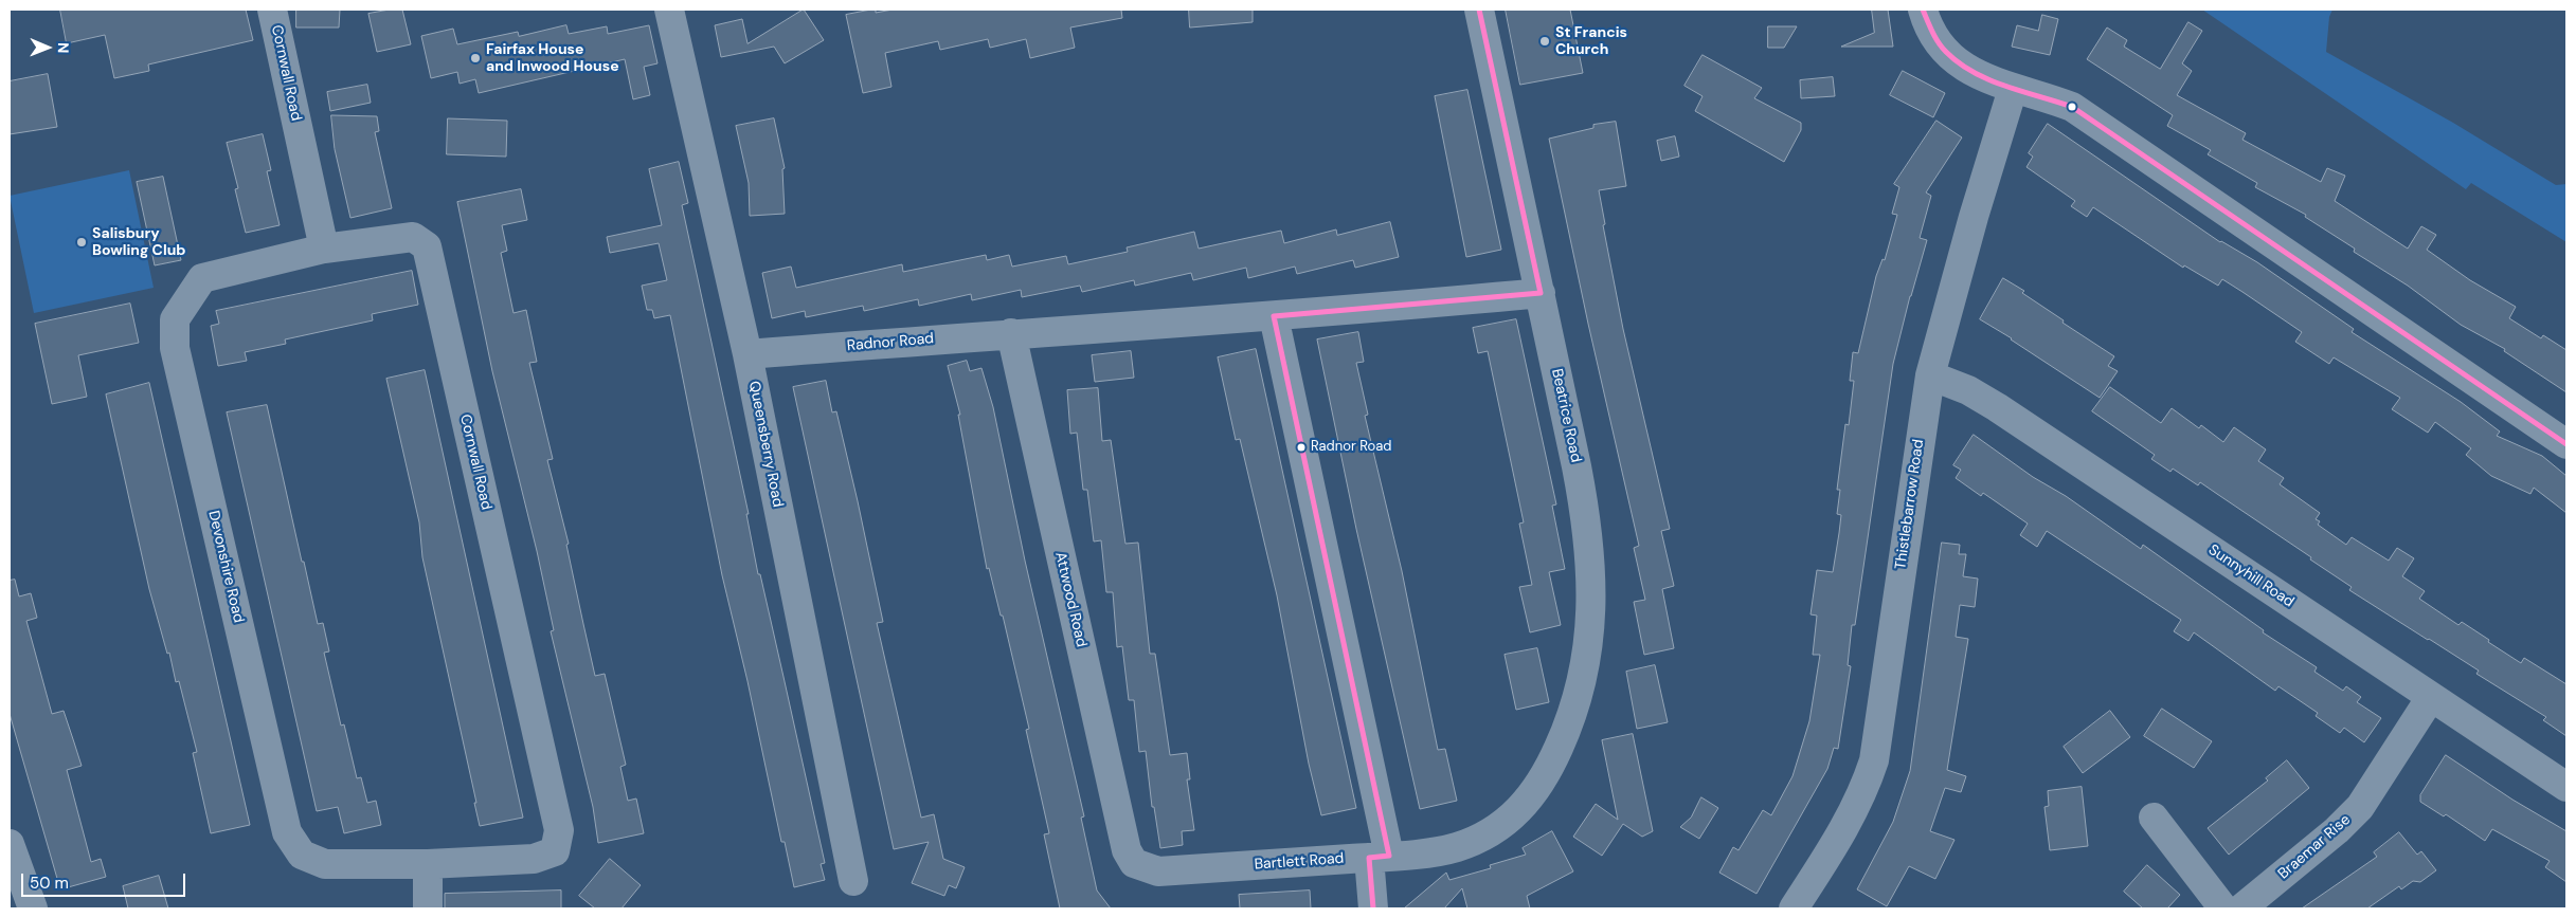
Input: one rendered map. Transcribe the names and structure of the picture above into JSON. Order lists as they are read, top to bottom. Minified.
{"streets":{"street":["Cornwall Road","Radnor Road","Beatrice Road","Queensberry Road","Thistlebarrow Road","Devonshire Road","Sunnyhill Road","Attwood Road","Braemar Rise","Bartlett Road"]},"crossings":[["Cornwall Road","Devonshire Road"],["Radnor Road","Beatrice Road"],["Radnor Road","Queensberry Road"],["Radnor Road","Attwood Road"],["Beatrice Road","Bartlett Road"],["Thistlebarrow Road","Sunnyhill Road"],["Sunnyhill Road","Braemar Rise"],["Attwood Road","Bartlett Road"]],"places":["St Francis Church","Fairfax House and Inwood House","Salisbury Bowling Club","Radnor Road"],"scale_bar":"50 m","north":"right"}
